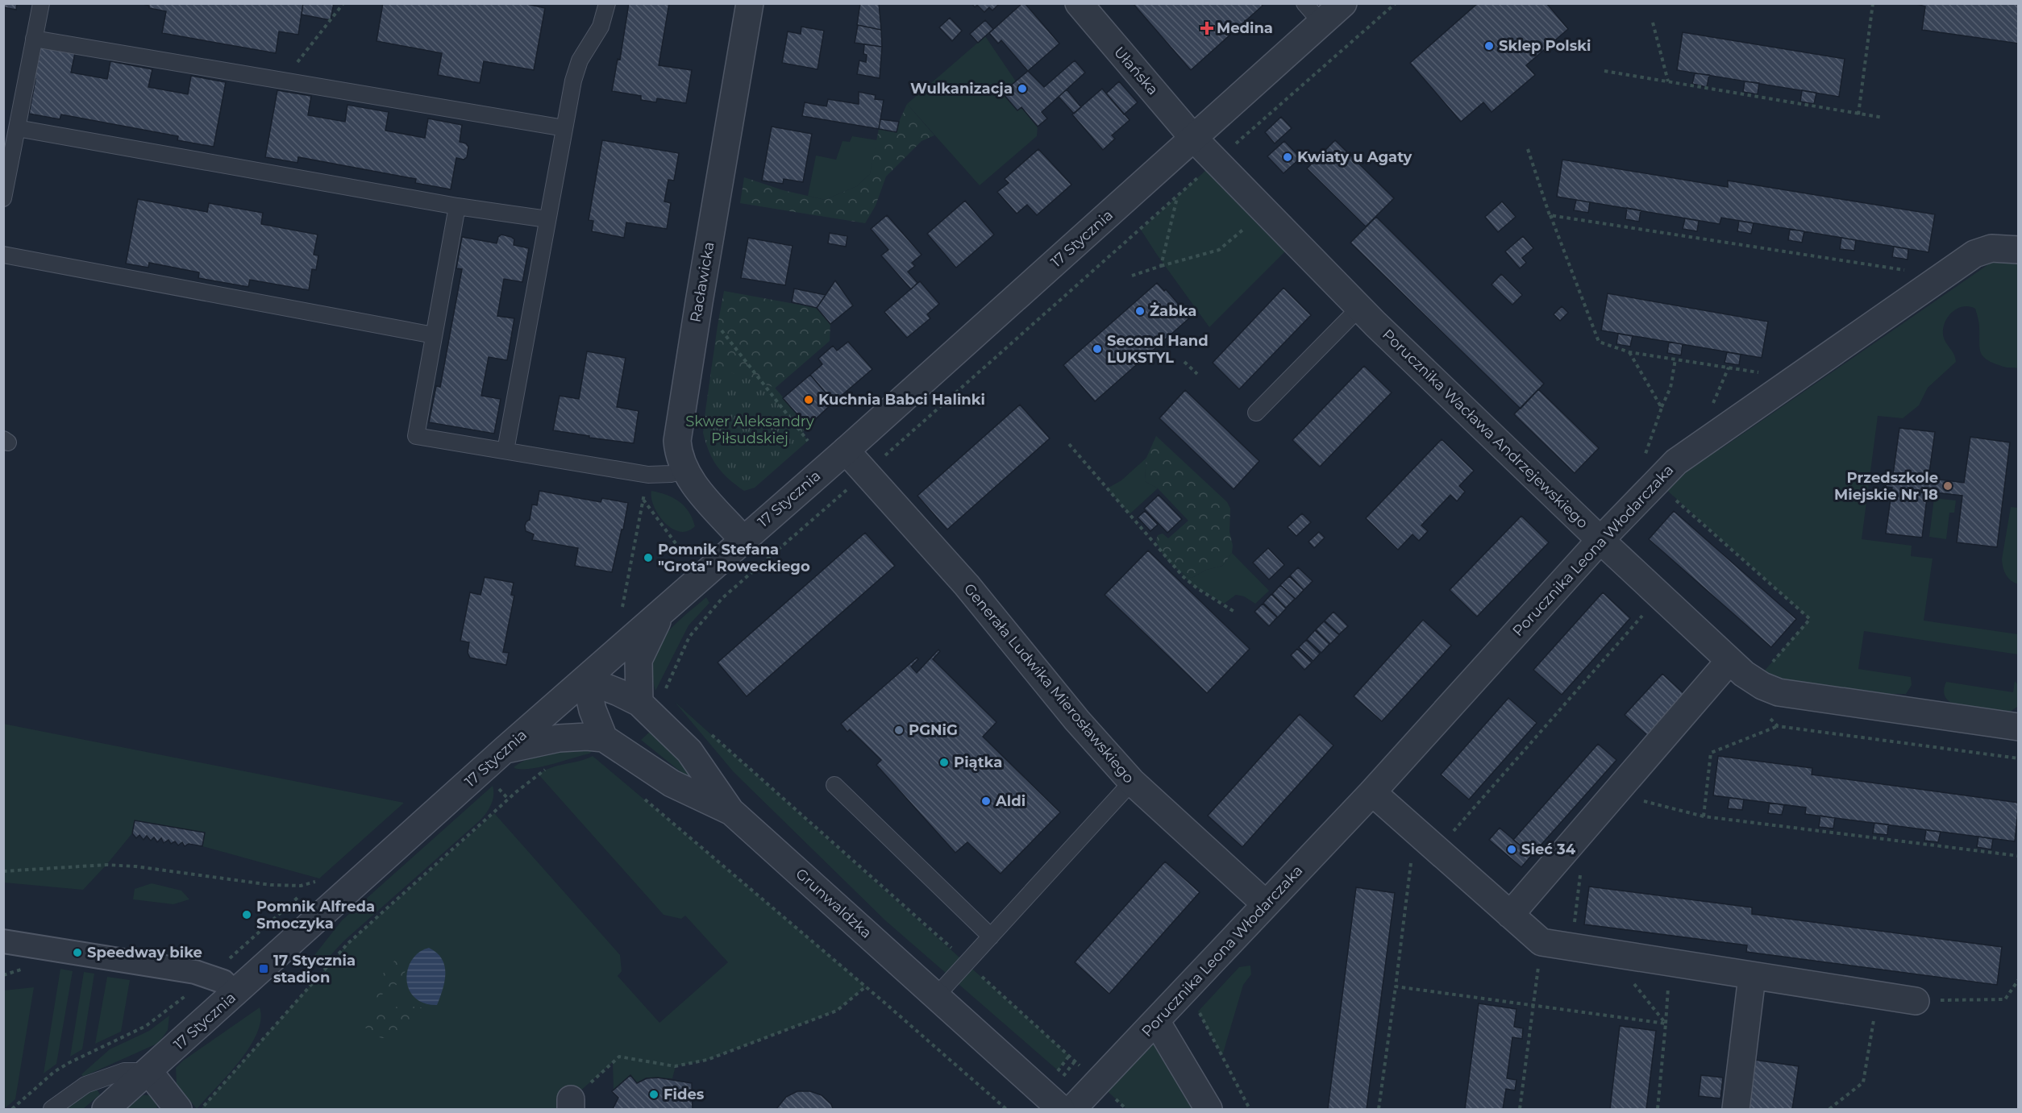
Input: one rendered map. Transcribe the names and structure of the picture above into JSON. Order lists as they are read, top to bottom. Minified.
{"streets":{"street":["Ułańska","17 Stycznia","Racławicka","Porucznika Wacława Andrzejewskiego","Porucznika Leona Włodarczaka","Generała Ludwika Mierosławskiego","Grunwaldzka"]},"crossings":[["Ułańska","17 Stycznia"],["Ułańska","Porucznika Wacława Andrzejewskiego"],["17 Stycznia","Racławicka"],["17 Stycznia","Porucznika Wacława Andrzejewskiego"],["17 Stycznia","Generała Ludwika Mierosławskiego"],["17 Stycznia","Grunwaldzka"],["Porucznika Wacława Andrzejewskiego","Porucznika Leona Włodarczaka"],["Porucznika Leona Włodarczaka","Generała Ludwika Mierosławskiego"]],"parks":["Skwer Aleksandry Piłsudskiej"],"places":{"health":["Medina"],"other":["Sklep Polski","Wulkanizacja","Kwiaty u Agaty","Żabka","Second Hand LUKSTYL","Kuchnia Babci Halinki","Przedszkole Miejskie Nr 18","Pomnik Stefana \"Grota\" Roweckiego","PGNiG","Piątka","Aldi","Sieć 34","Pomnik Alfreda Smoczyka","Speedway bike","Fides"],"transit":["17 Stycznia stadion"]}}
